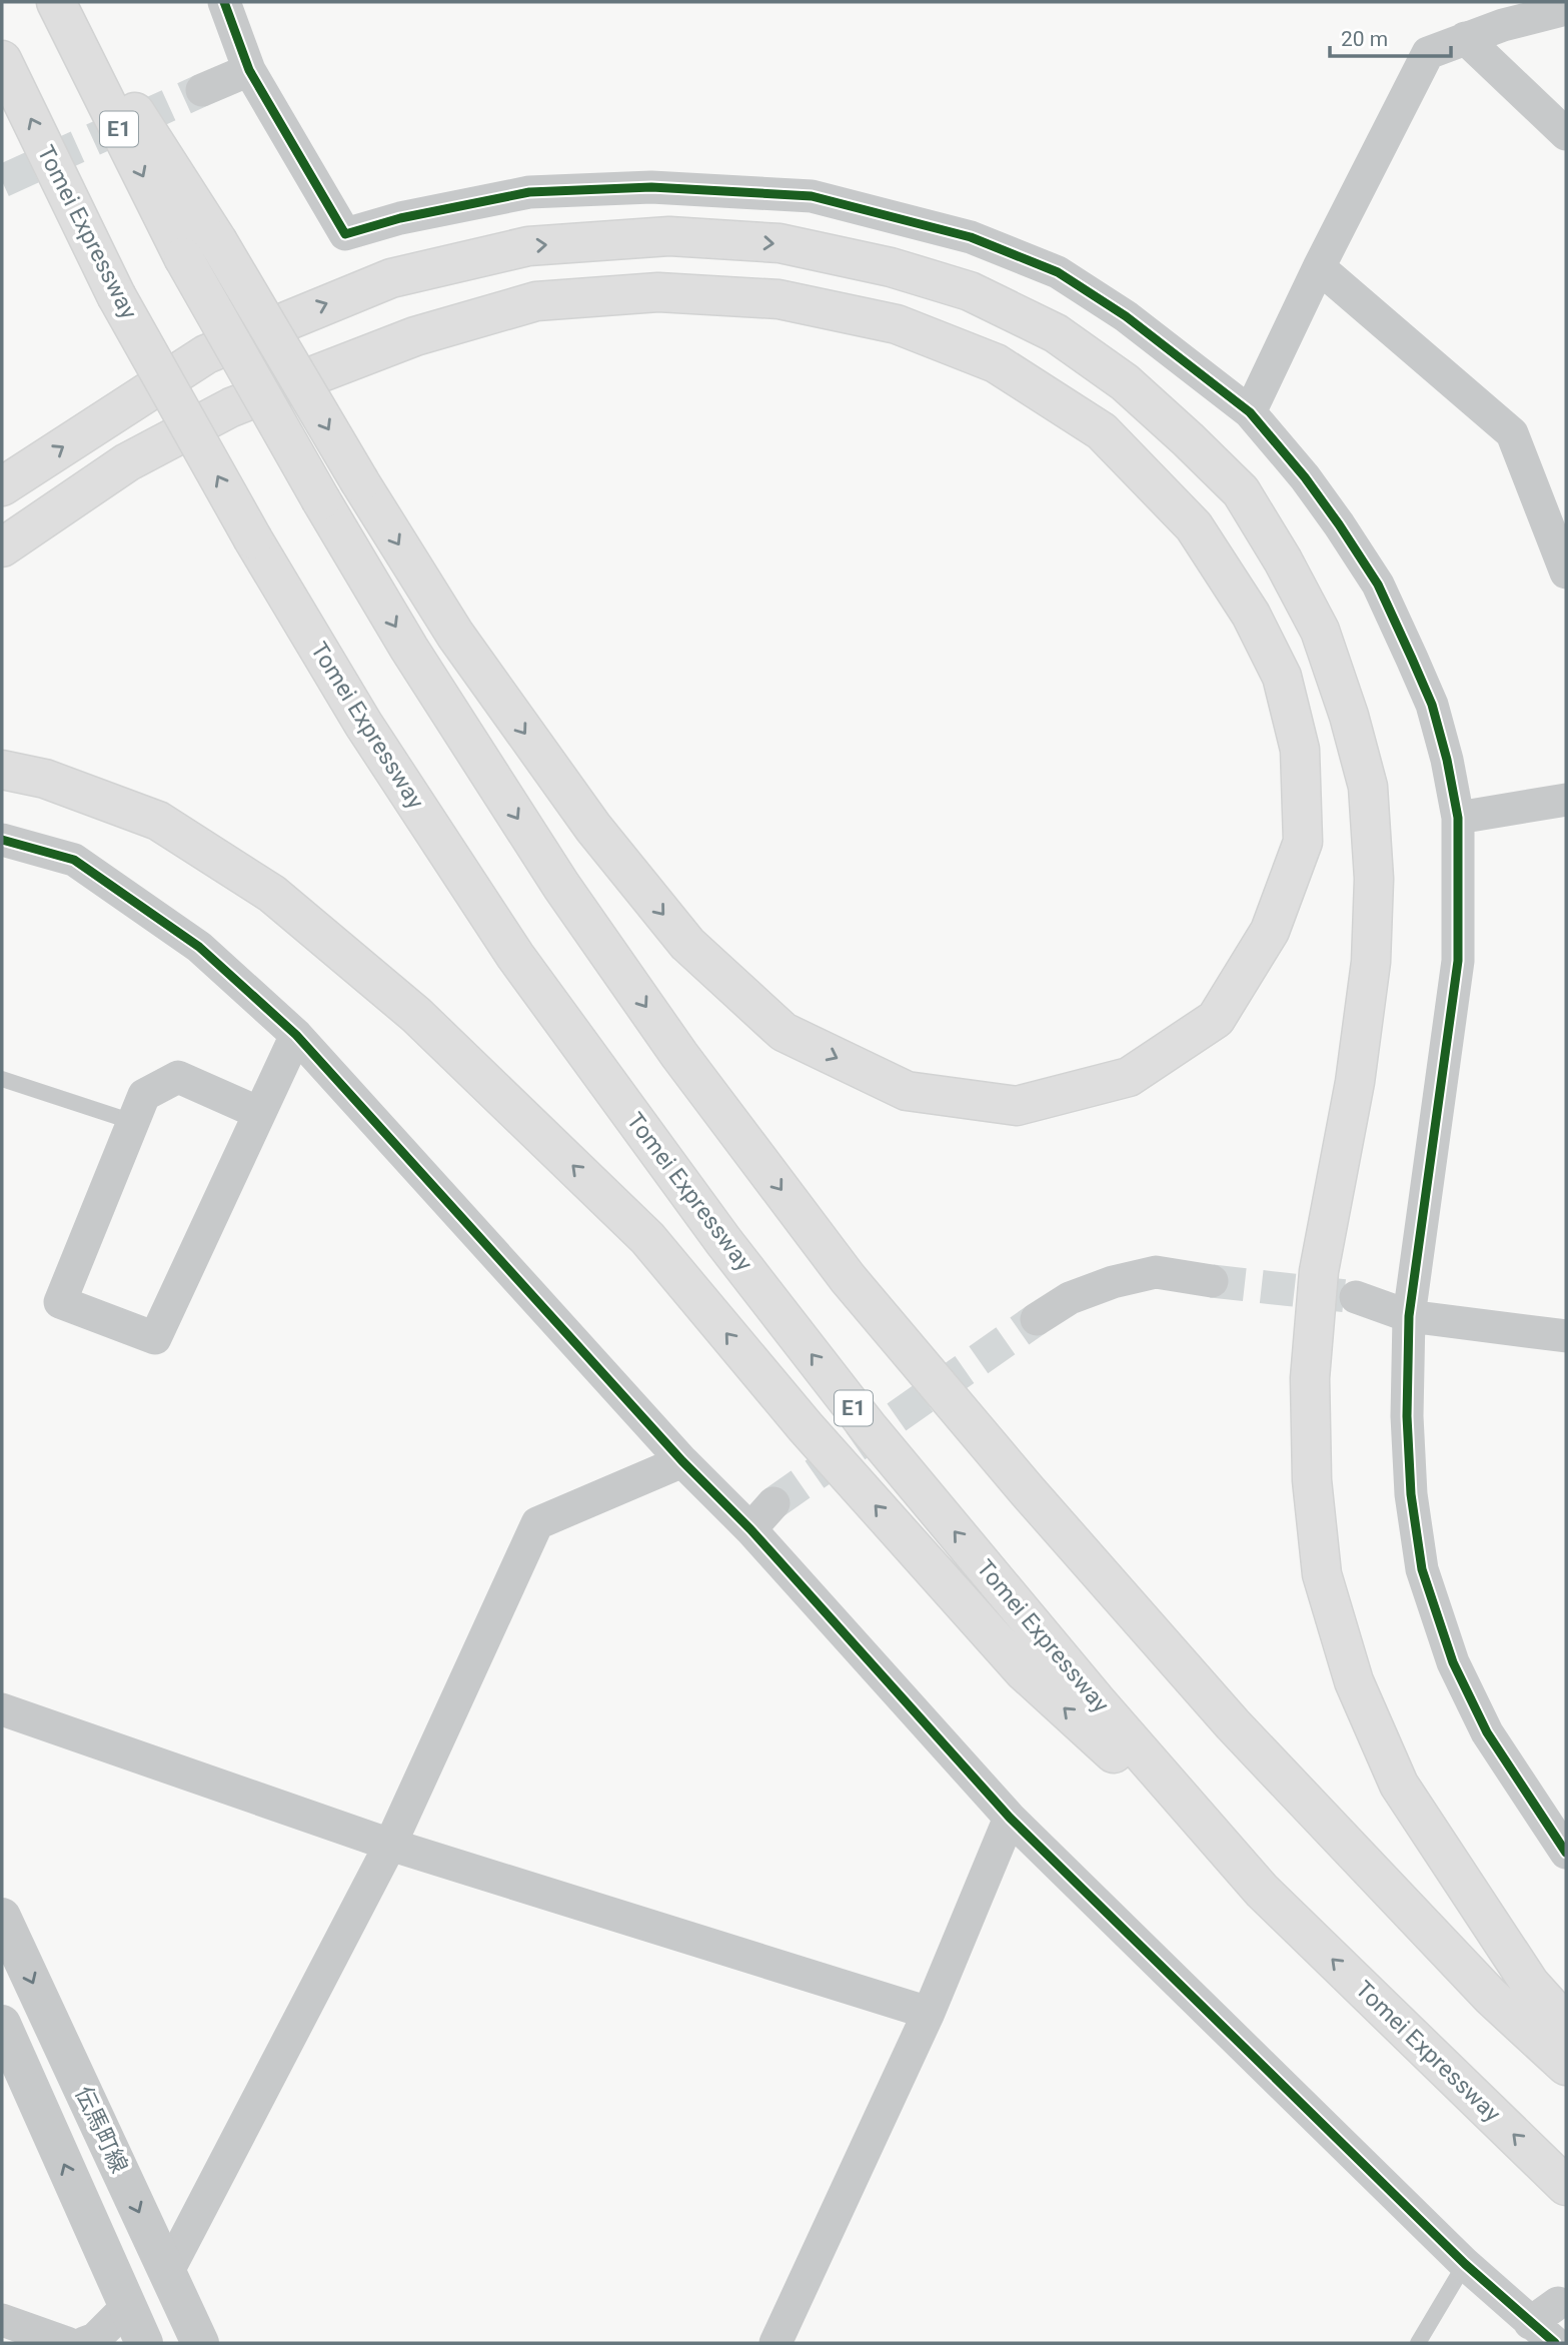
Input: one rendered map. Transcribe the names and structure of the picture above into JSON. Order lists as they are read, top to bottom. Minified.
{"streets":{"highway":["E1","Tomei Expressway"],"street":["伝馬町線"]},"scale_bar":"20 m"}
